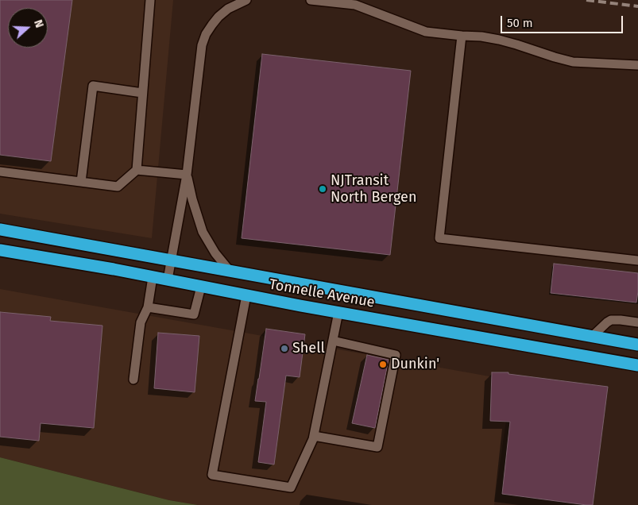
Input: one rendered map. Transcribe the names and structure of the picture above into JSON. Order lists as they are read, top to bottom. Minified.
{"streets":{"highway":["Tonnelle Avenue"]},"places":["NJTransit North Bergen","Shell","Dunkin'"],"scale_bar":"50 m","north":"right"}
